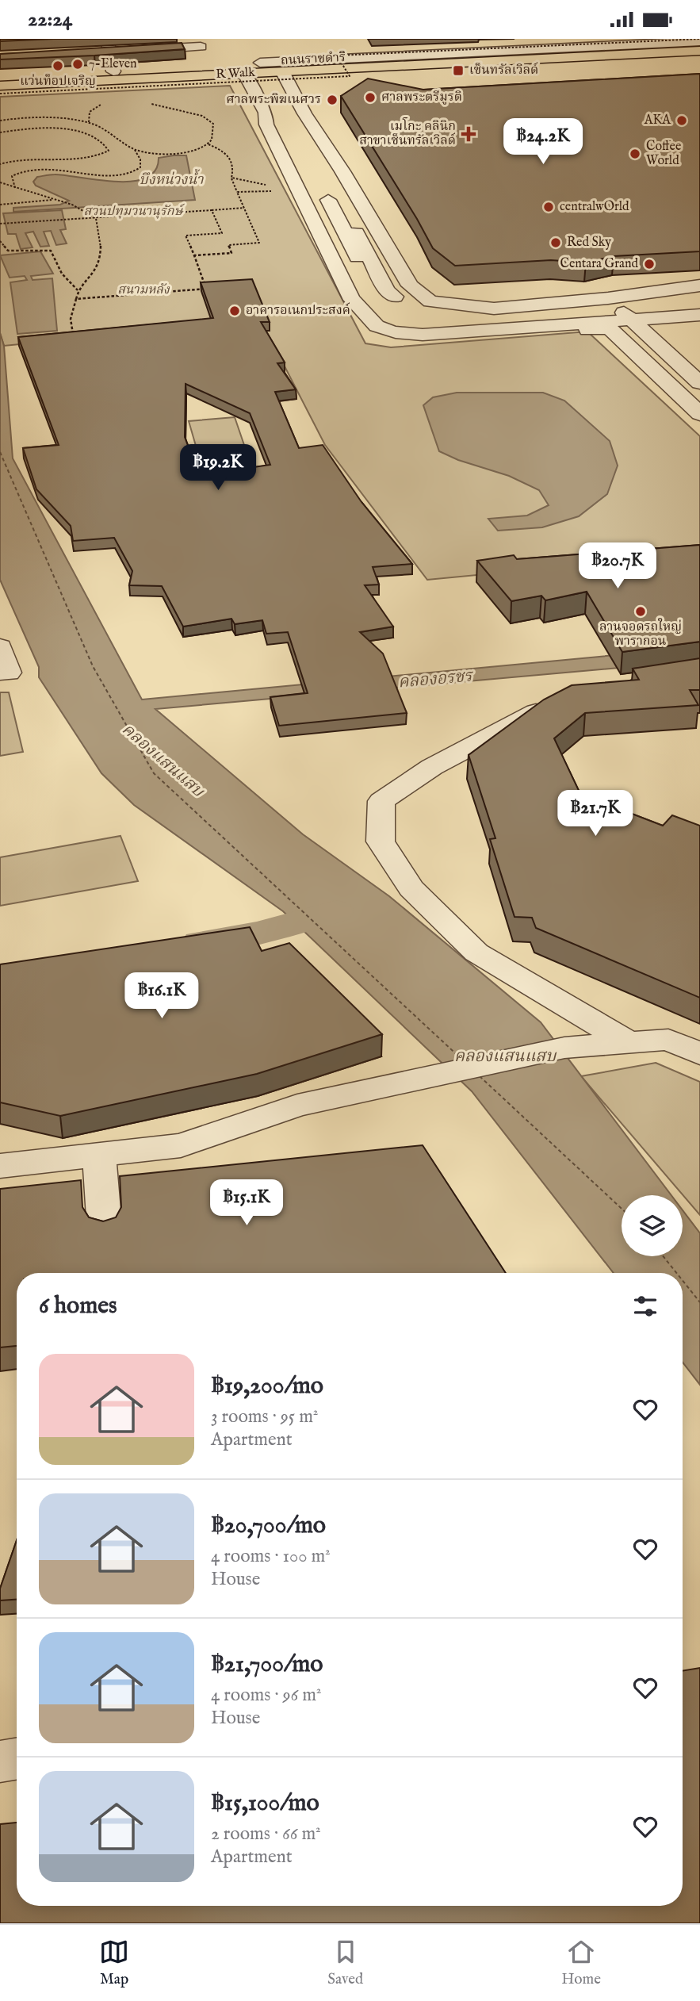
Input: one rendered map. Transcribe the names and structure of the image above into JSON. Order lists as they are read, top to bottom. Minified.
{"streets":{"main road":["ถนนราชดำริ"],"path":["R Walk"]},"crossings":[["ถนนราชดำริ","R Walk"]],"water":["บึงหน่วงน้ำ","คลองอรชร","คลองแสนแสบ"],"parks":["สวนปทุมวนานุรักษ์","สนามหลัง"],"places":{"other":["7-Eleven","แว่นท็อปเจริญ","ศาลพระตรีมูรติ","ศาลพระพิฆเนศวร","AKA","Coffee World","centralwOrld","Red Sky","Centara Grand","อาคารอเนกประสงค์","ลานจอดรถใหญ่ พารากอน"],"transit":["เซ็นทรัลเวิลด์"],"health":["เมโกะ คลินิก สาขาเซ็นทรัลเวิลด์"]},"page":{"status":"22:24","price":["฿24.2K","฿19.2K","฿20.7K","฿21.7K","฿16.1K","฿15.1K"],"heading":"6 homes","list":[{"name":"฿19,200/mo","note":"3 rooms · 95 m² · Apartment"},{"name":"฿20,700/mo","note":"4 rooms · 100 m² · House"},{"name":"฿21,700/mo","note":"4 rooms · 96 m² · House"},{"name":"฿15,100/mo","note":"2 rooms · 66 m² · Apartment"}],"tabs":["Map","Saved","Home"]}}
